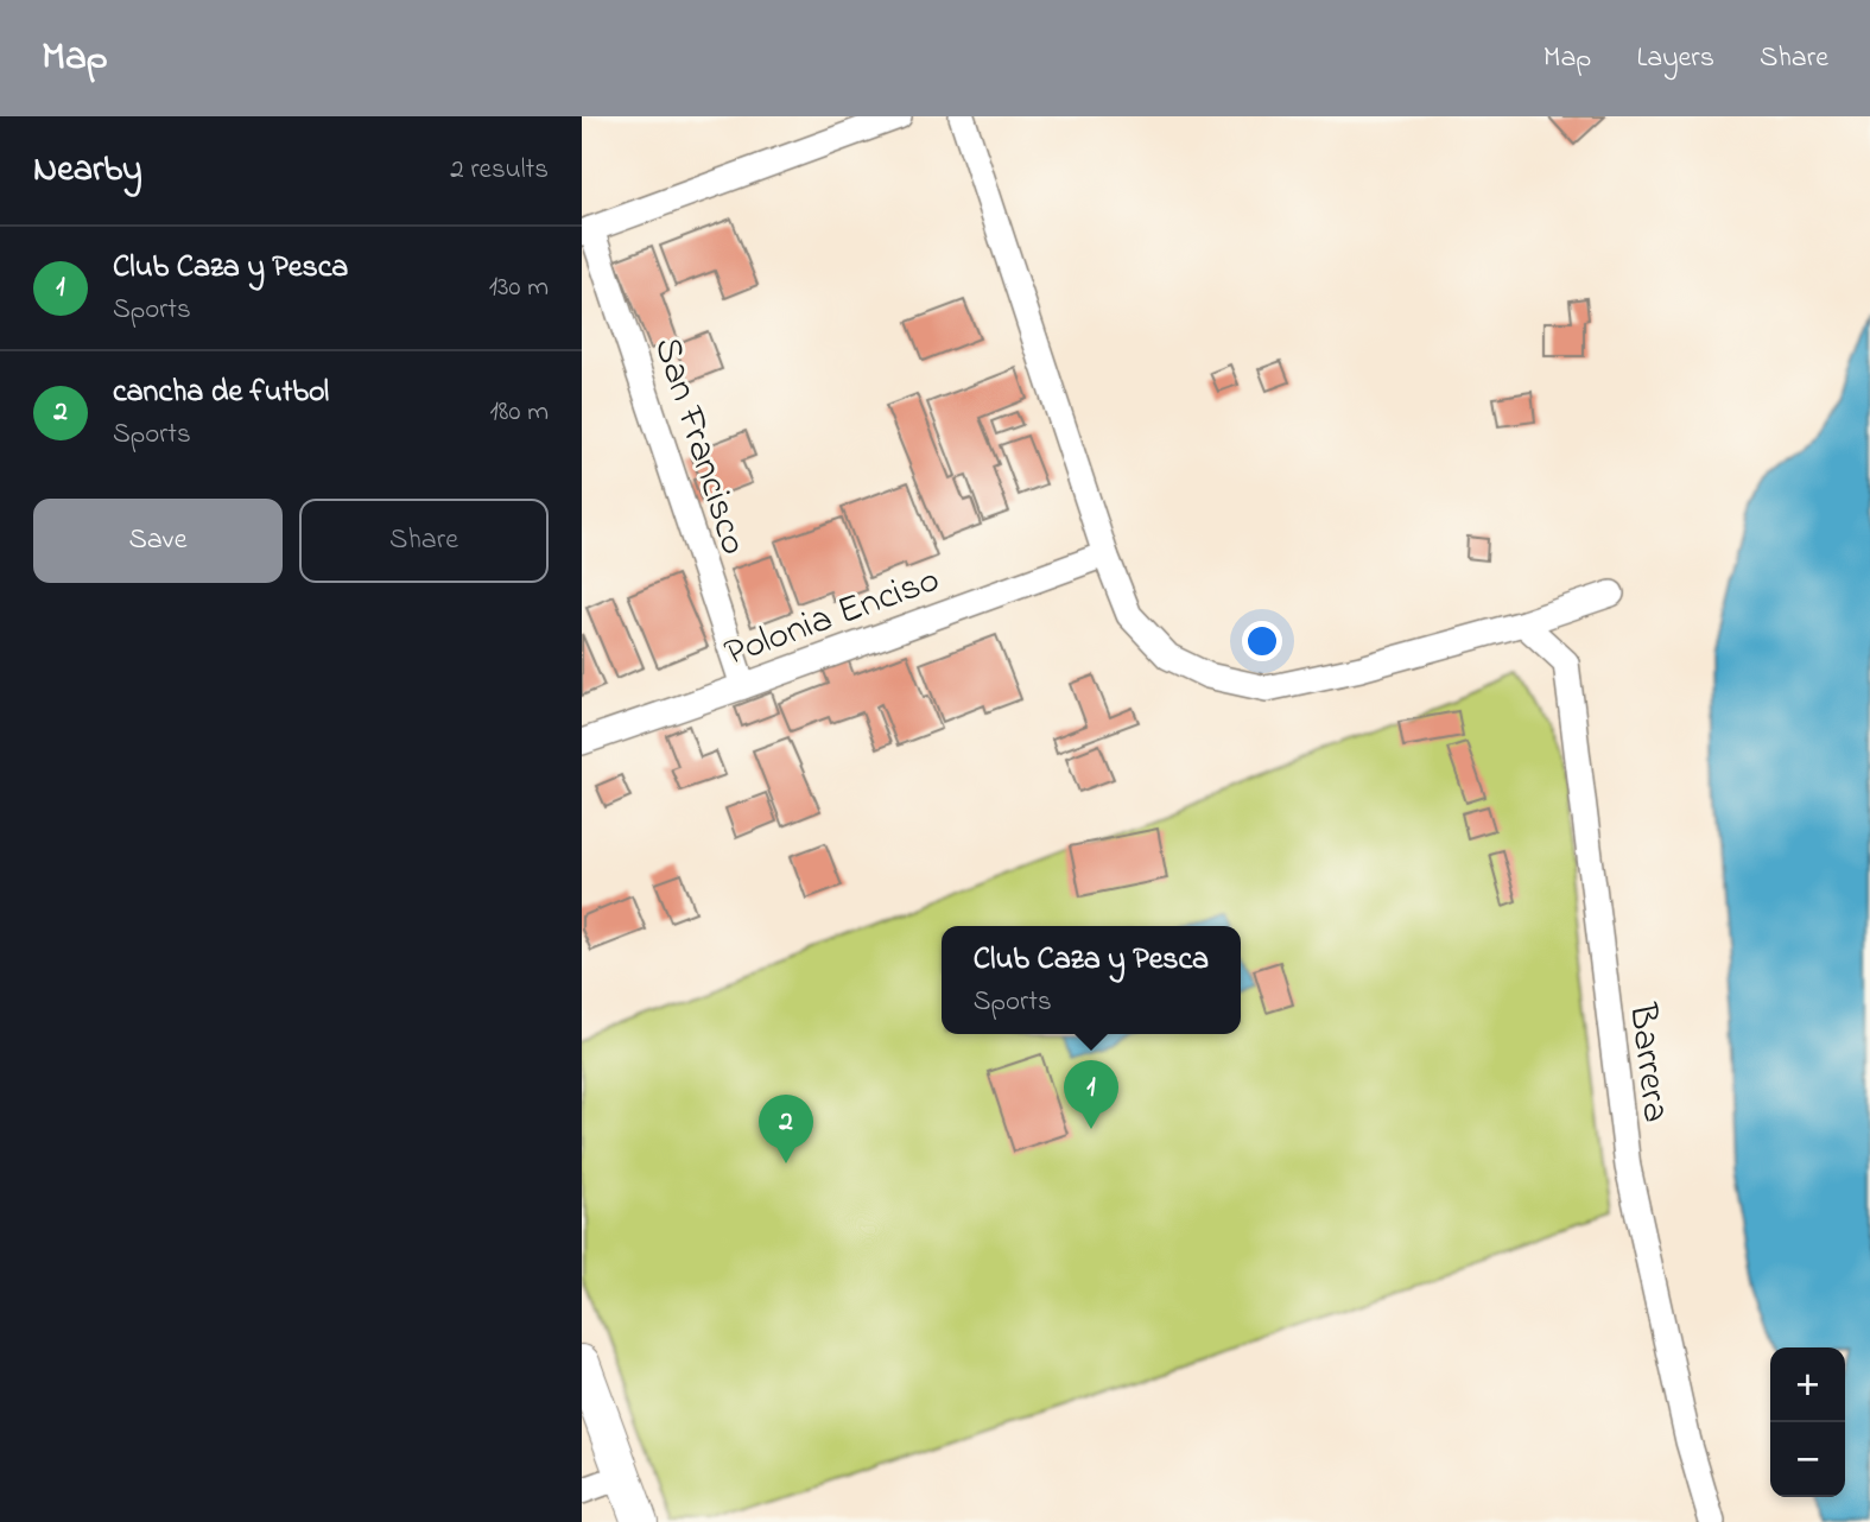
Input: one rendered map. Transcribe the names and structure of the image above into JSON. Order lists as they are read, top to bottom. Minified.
{"streets":{"street":["San Francisco","Polonia Enciso","Barrera"]},"crossings":[["San Francisco","Polonia Enciso"]],"page":{"header":"Map","nav":["Map","Layers","Share"],"heading":["Nearby","2 results"],"list":[{"mark":"1","name":"Club Caza y Pesca","note":"Sports","value":"130 m"},{"mark":"2","name":"cancha de futbol","note":"Sports","value":"180 m"}],"buttons":["Save","Share"],"popup":["Club Caza y Pesca","Sports"],"pins":["1","2"],"map_buttons":["+","−"]}}
